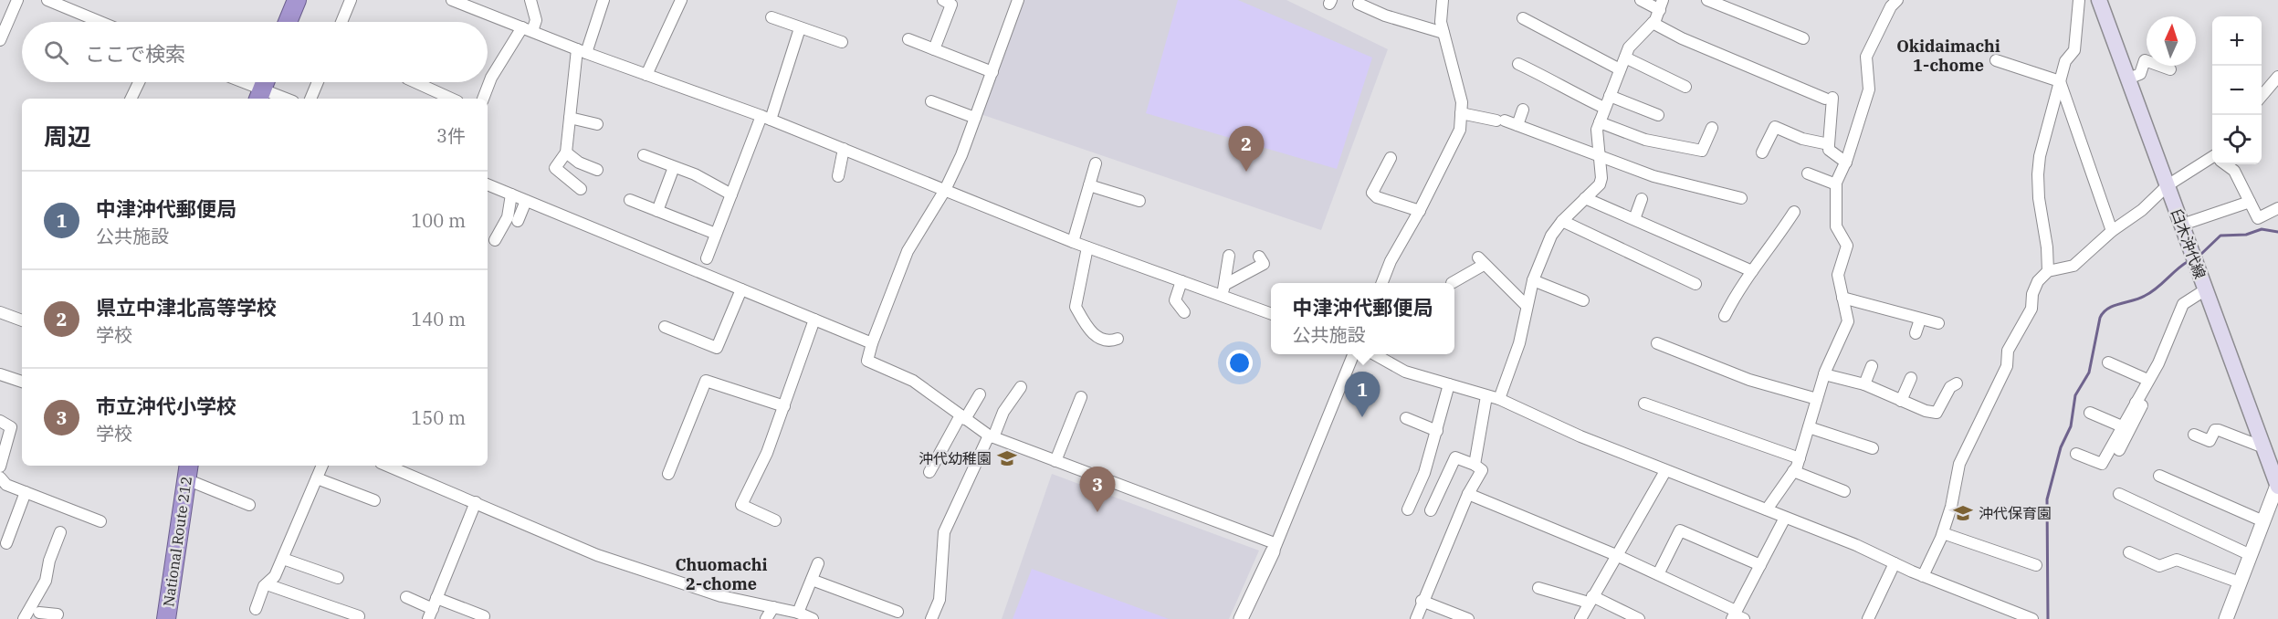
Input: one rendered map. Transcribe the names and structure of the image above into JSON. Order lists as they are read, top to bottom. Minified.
{"streets":{"highway":["National Route 212"],"main road":["臼木沖代線"]},"districts":["Okidaimachi 1-chome","Chuomachi 2-chome"],"places":{"school or university":["沖代幼稚園","沖代保育園"]},"north":"top","page":{"map_buttons":["+","−"],"search":"ここで検索","heading":["周辺","3件"],"pins":["2","1","3"],"list":[{"mark":"1","name":"中津沖代郵便局","note":"公共施設","value":"100 m"},{"mark":"2","name":"県立中津北高等学校","note":"学校","value":"140 m"},{"mark":"3","name":"市立沖代小学校","note":"学校","value":"150 m"}],"popup":["中津沖代郵便局","公共施設"]}}
